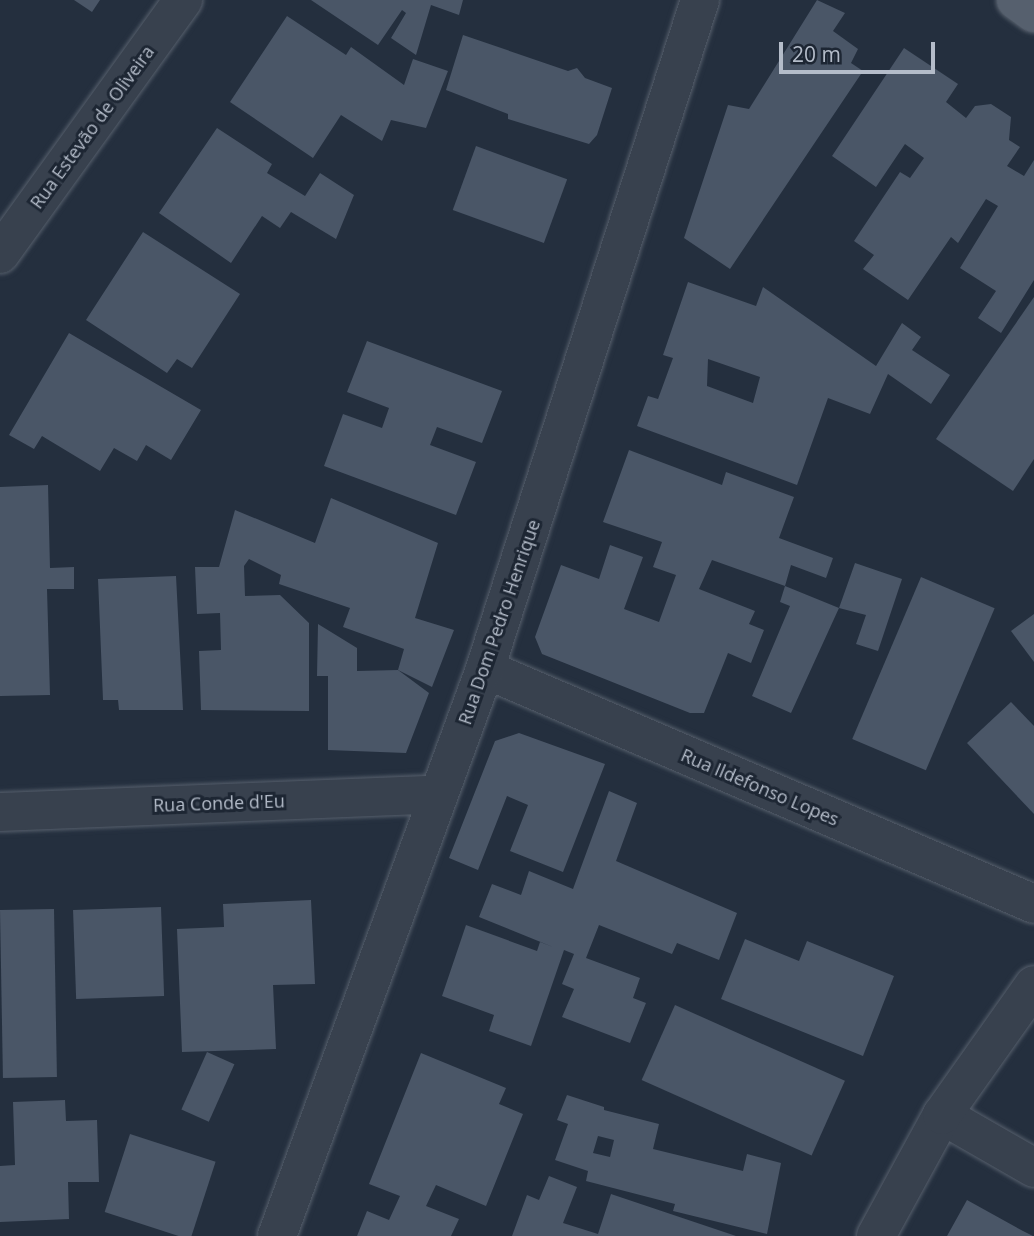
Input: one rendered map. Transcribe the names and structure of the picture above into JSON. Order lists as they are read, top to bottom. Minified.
{"streets":{"street":["Rua Estevão de Oliveira","Rua Dom Pedro Henrique","Rua Ildefonso Lopes","Rua Conde d'Eu"]},"crossings":[["Rua Dom Pedro Henrique","Rua Ildefonso Lopes"],["Rua Dom Pedro Henrique","Rua Conde d'Eu"]],"scale_bar":"20 m"}
